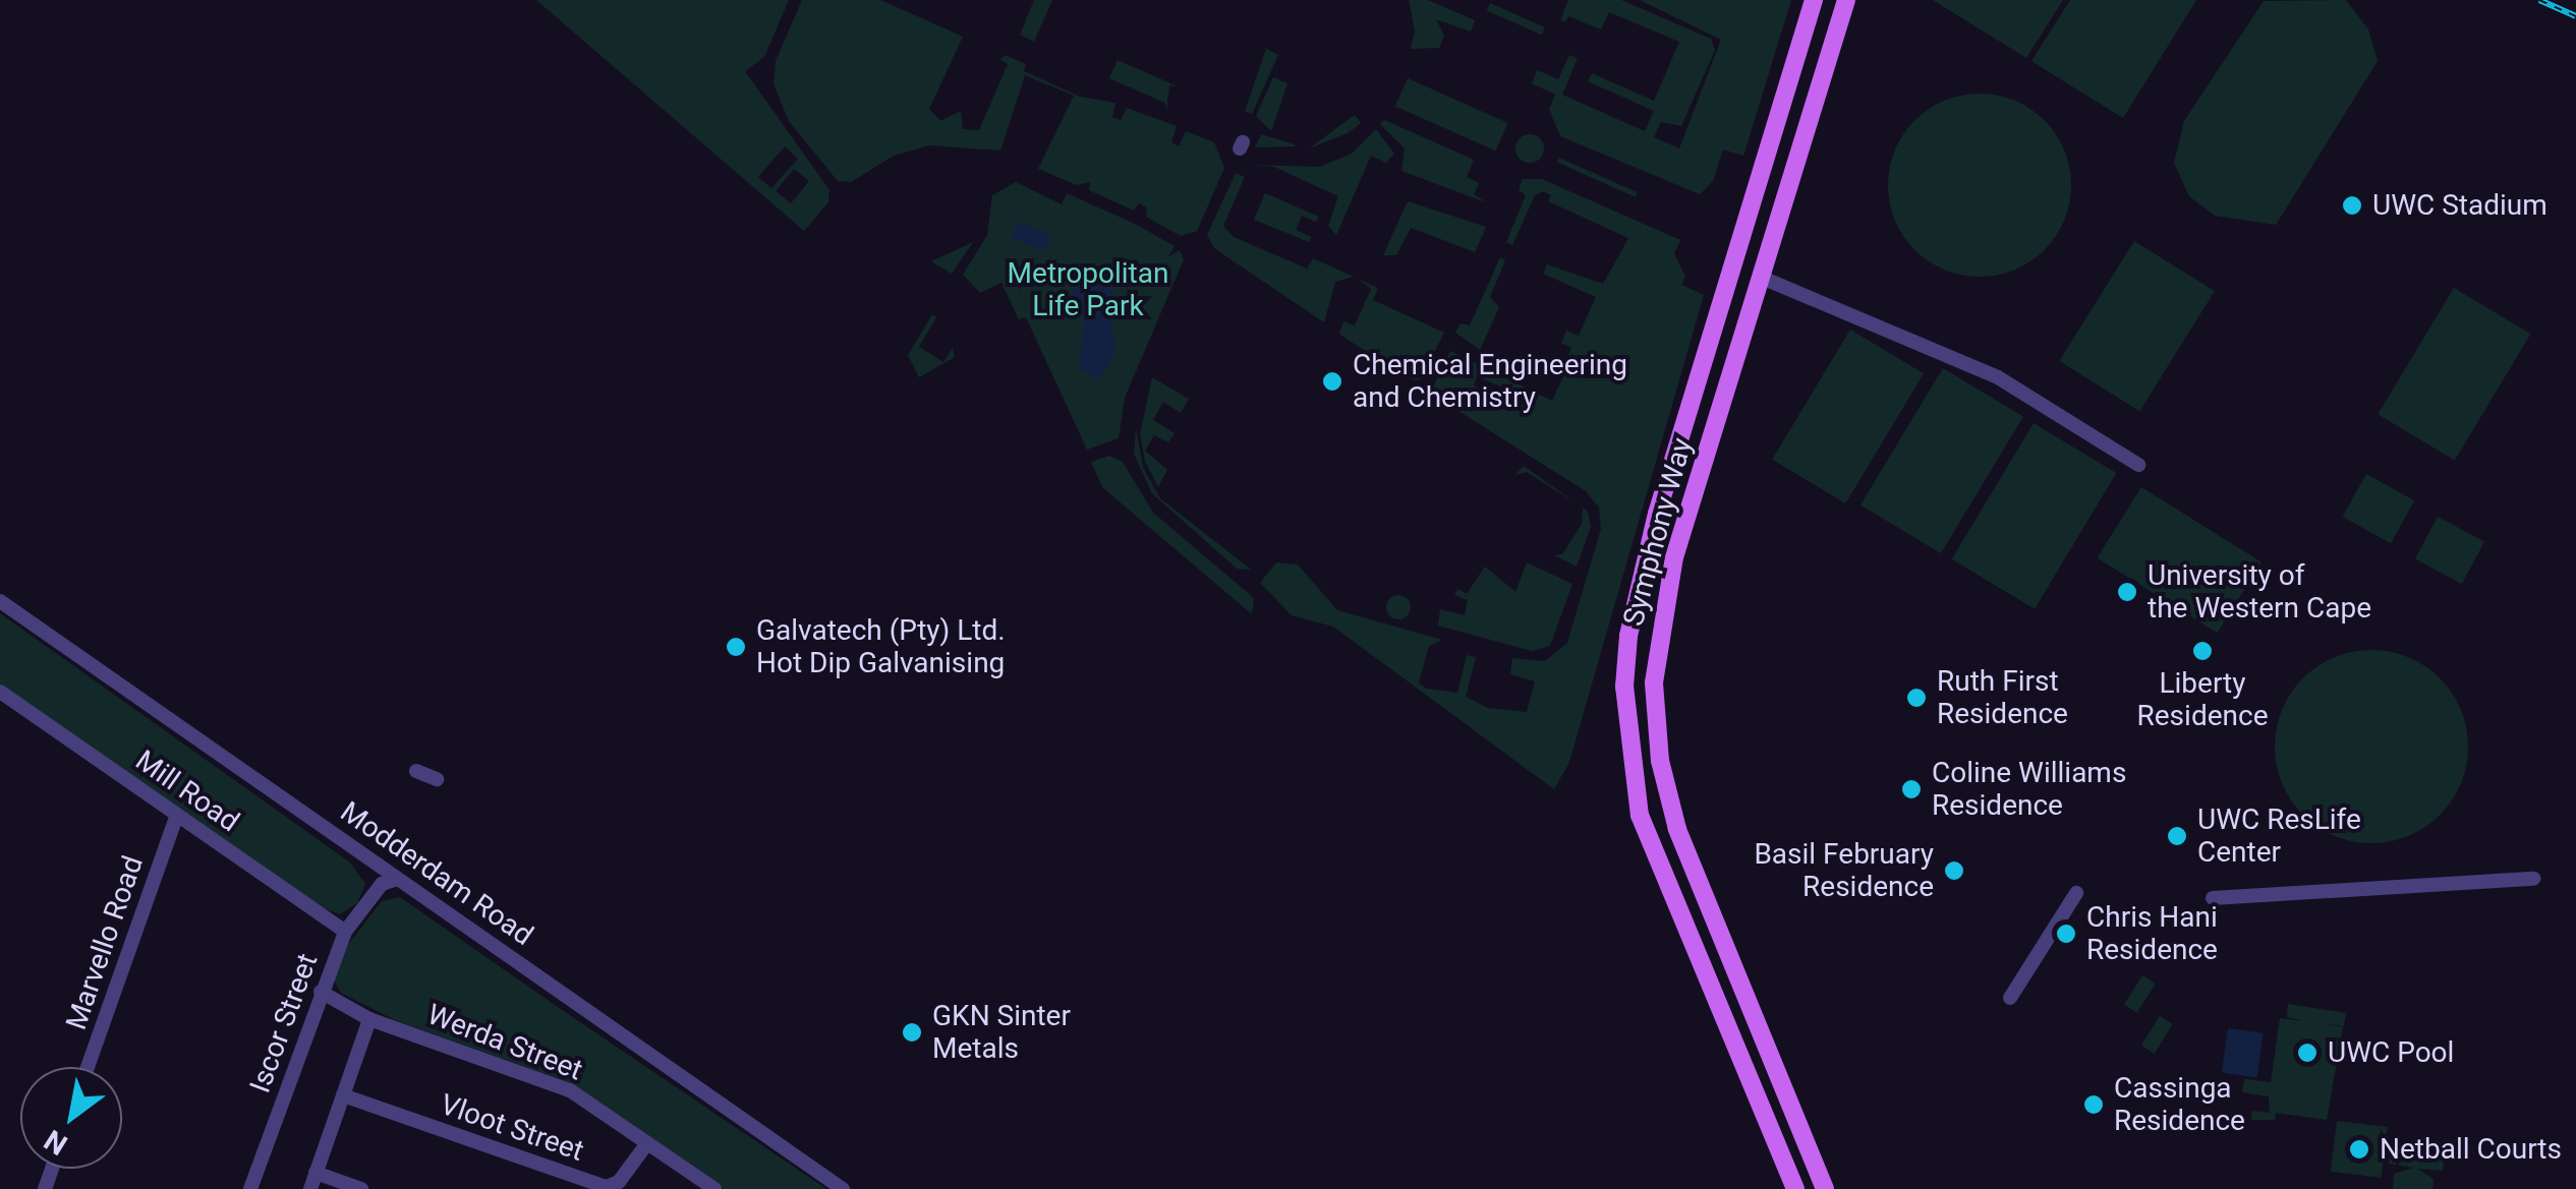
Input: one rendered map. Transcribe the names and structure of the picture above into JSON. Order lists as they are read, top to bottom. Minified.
{"streets":{"main road":["Symphony Way"],"street":["Mill Road","Modderdam Road","Marvello Road","Iscor Street","Werda Street","Vloot Street"]},"crossings":[["Mill Road","Marvello Road"],["Mill Road","Iscor Street"],["Iscor Street","Werda Street"],["Werda Street","Vloot Street"]],"parks":["Metropolitan Life Park"],"places":["UWC Stadium","Chemical Engineering and Chemistry","University of the Western Cape","Galvatech (Pty) Ltd. Hot Dip Galvanising","Liberty Residence","Ruth First Residence","Coline Williams Residence","UWC ResLife Center","Basil February Residence","Chris Hani Residence","GKN Sinter Metals","UWC Pool","Cassinga Residence","Netball Courts"],"north":"bottom left"}
